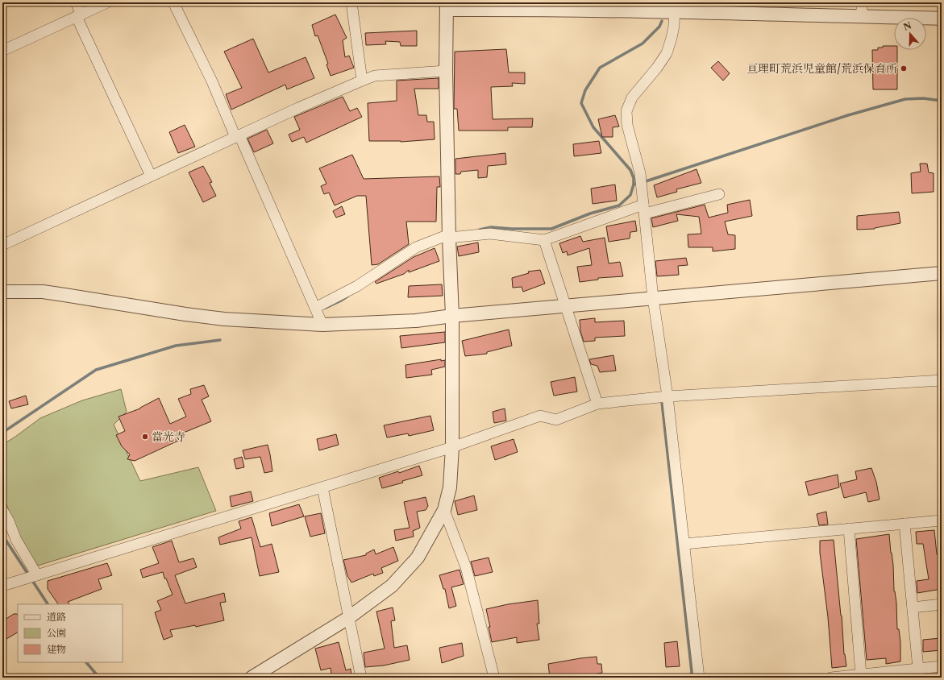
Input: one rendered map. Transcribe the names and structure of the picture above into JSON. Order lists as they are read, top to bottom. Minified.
{"places":["亘理町荒浜児童館/荒浜保育所","當光寺"],"legend":["道路","公園","建物"],"north":"top"}
